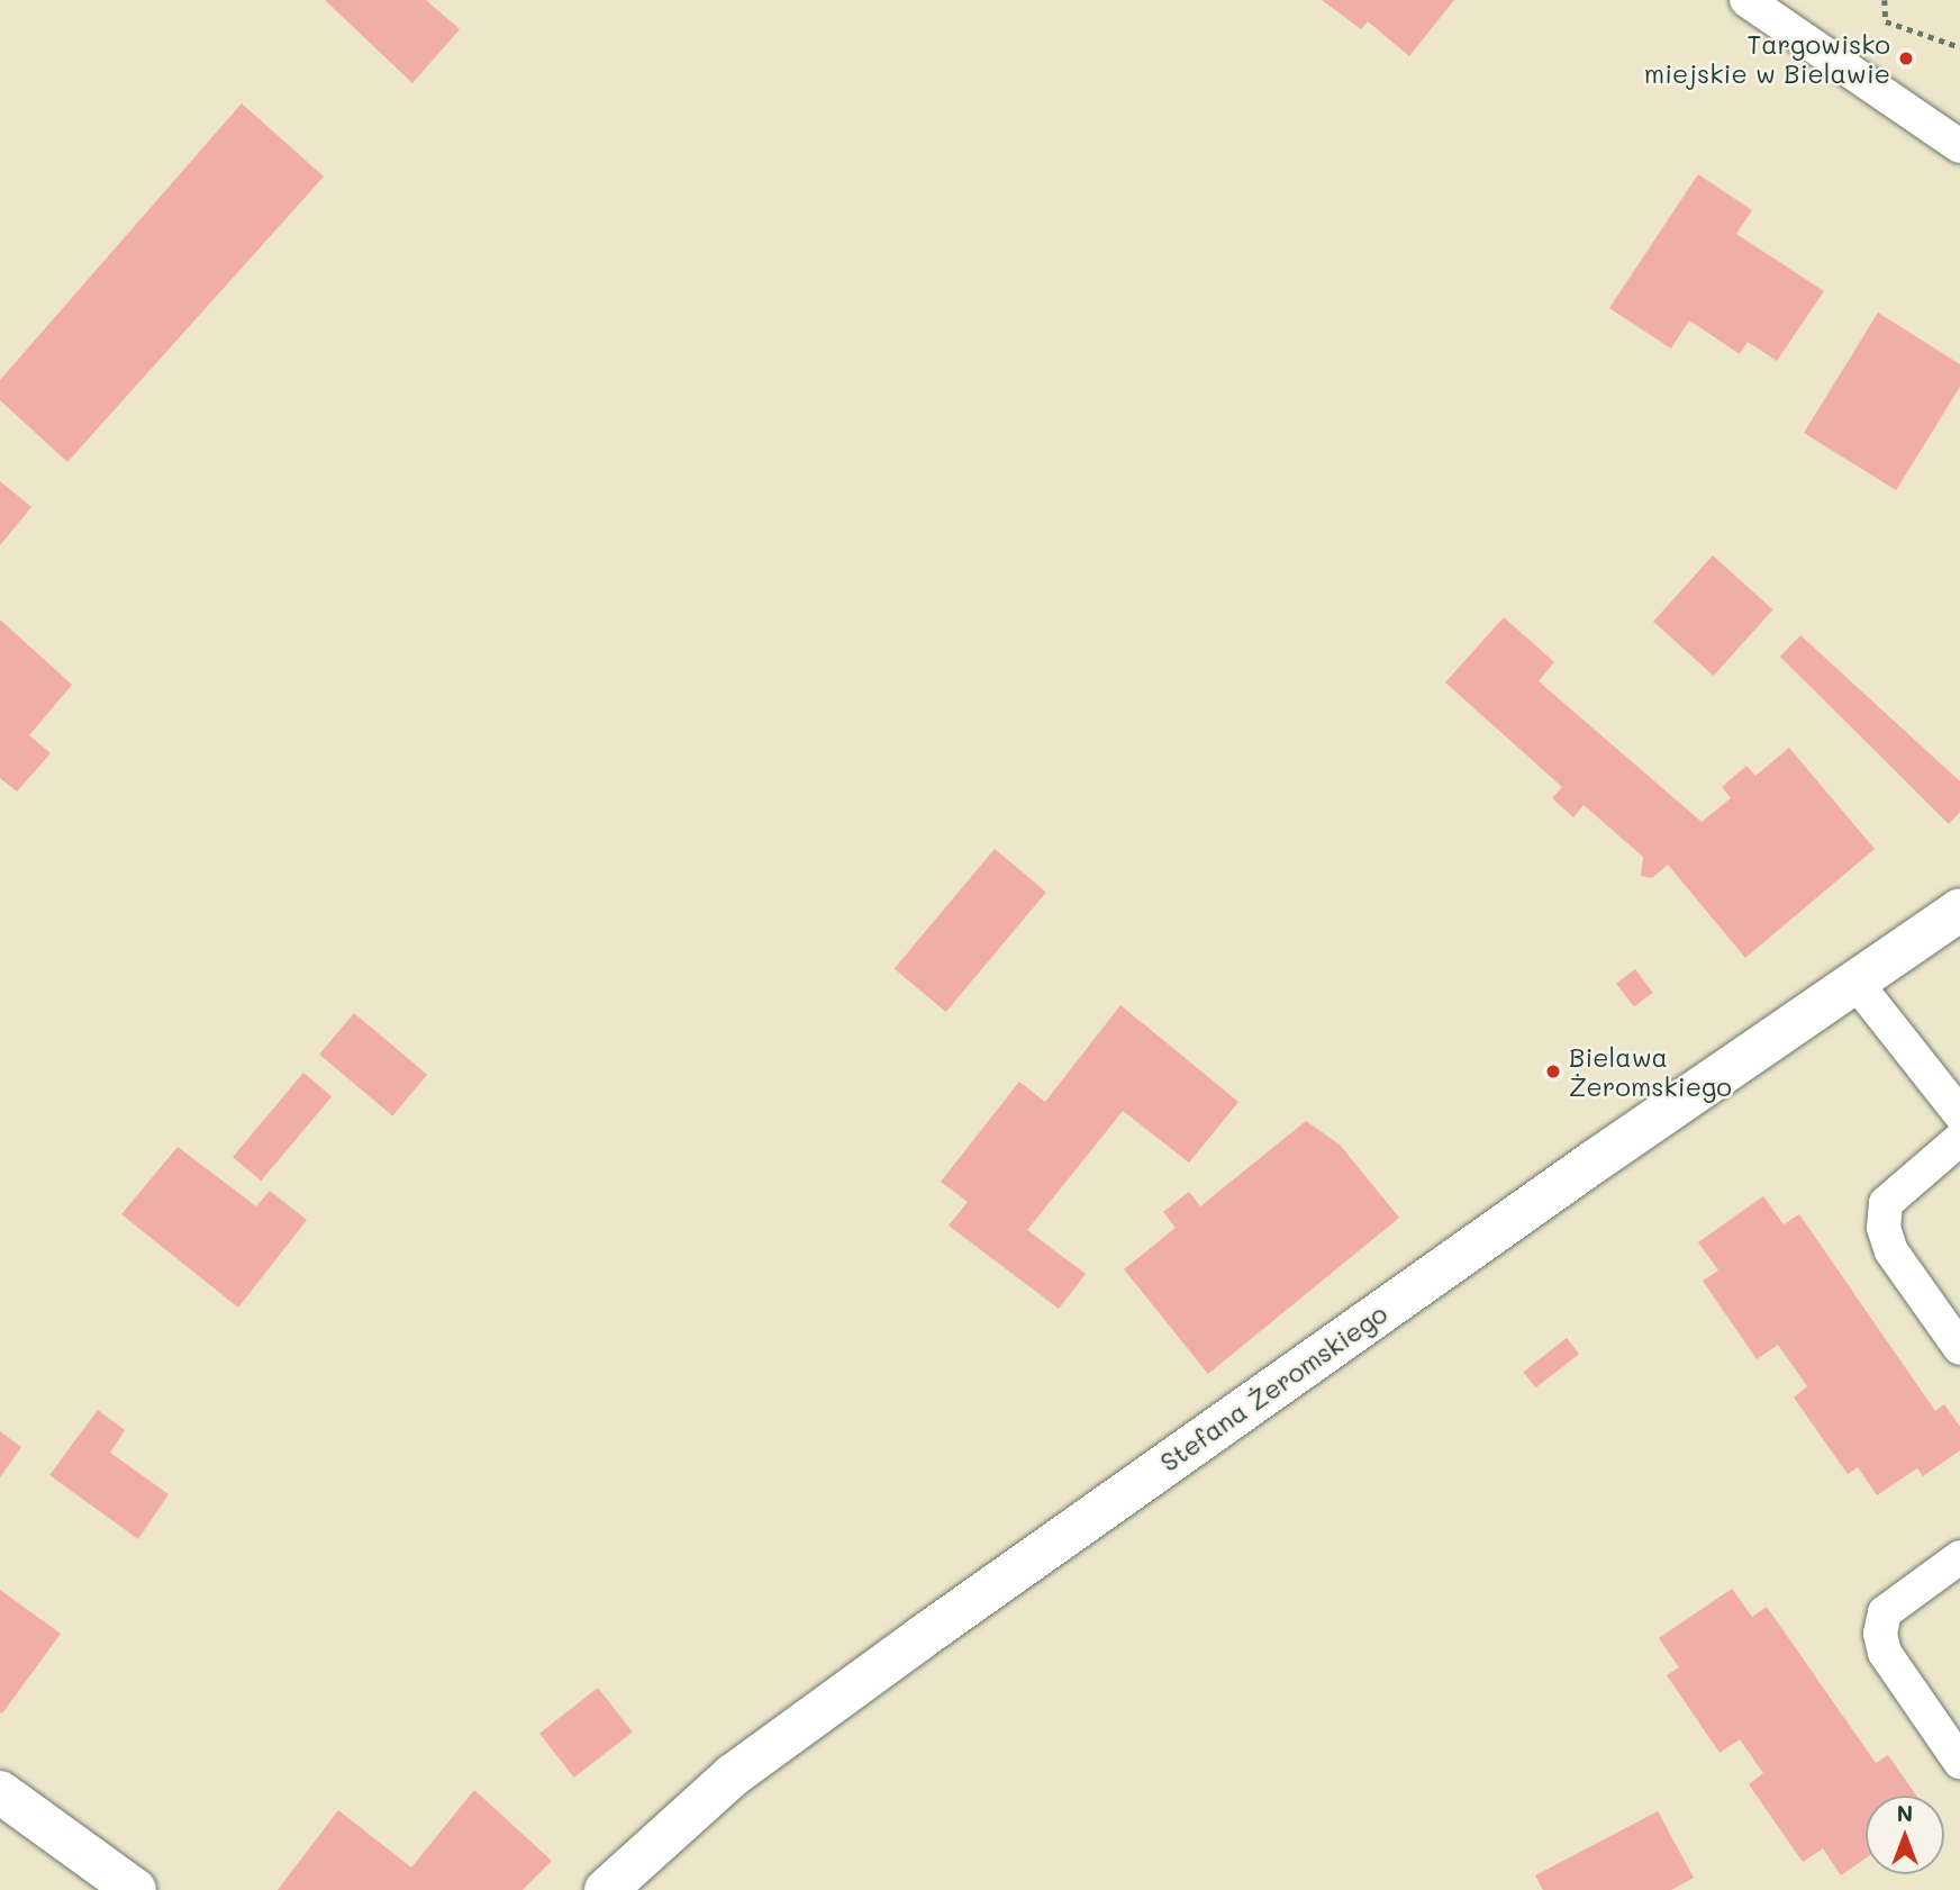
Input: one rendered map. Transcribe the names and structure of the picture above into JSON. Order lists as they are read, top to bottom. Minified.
{"streets":{"street":["Stefana Żeromskiego"]},"places":["Targowisko miejskie w Bielawie","Bielawa Żeromskiego"],"north":"top"}
